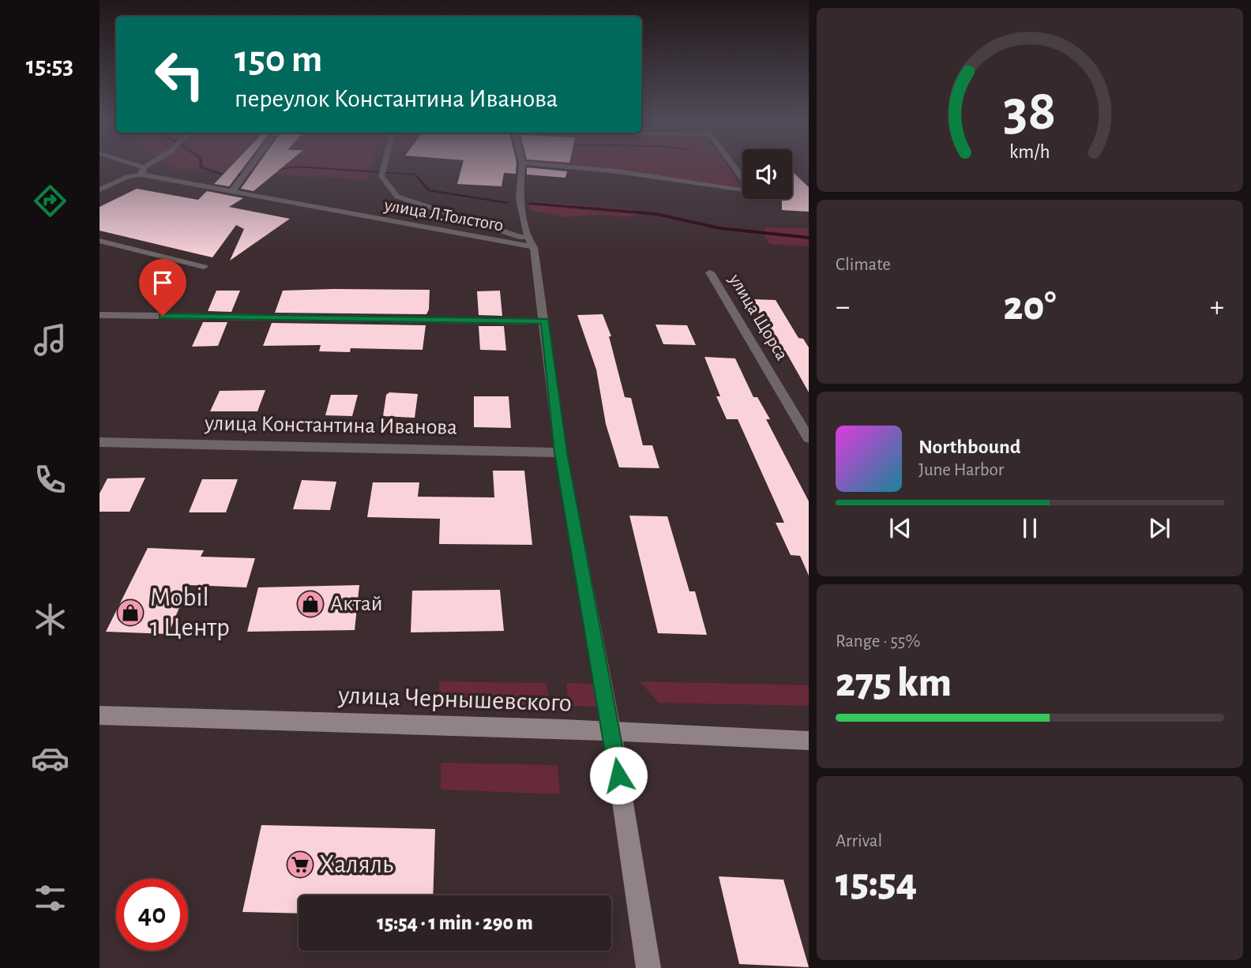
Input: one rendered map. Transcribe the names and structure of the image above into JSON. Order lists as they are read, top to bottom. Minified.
{"streets":{"street":["улица Л.Толстого","улица Щорса","улица Константина Иванова","улица Чернышевского"]},"places":{"shop":["Актай","Mobil 1 Центр"],"supermarket":["Халяль"]},"page":{"tabs":"15:53","turn":["150 m","переулок Константина Иванова"],"tile":["Climate",["Range · 55%","275 km"],["Arrival","15:54"]],"heat":["−","20°","+"],"song":["Northbound","June Harbor"],"limit":"40","trip":"15:54 · 1 min · 290 m","gauge":["38","km/h"]}}
